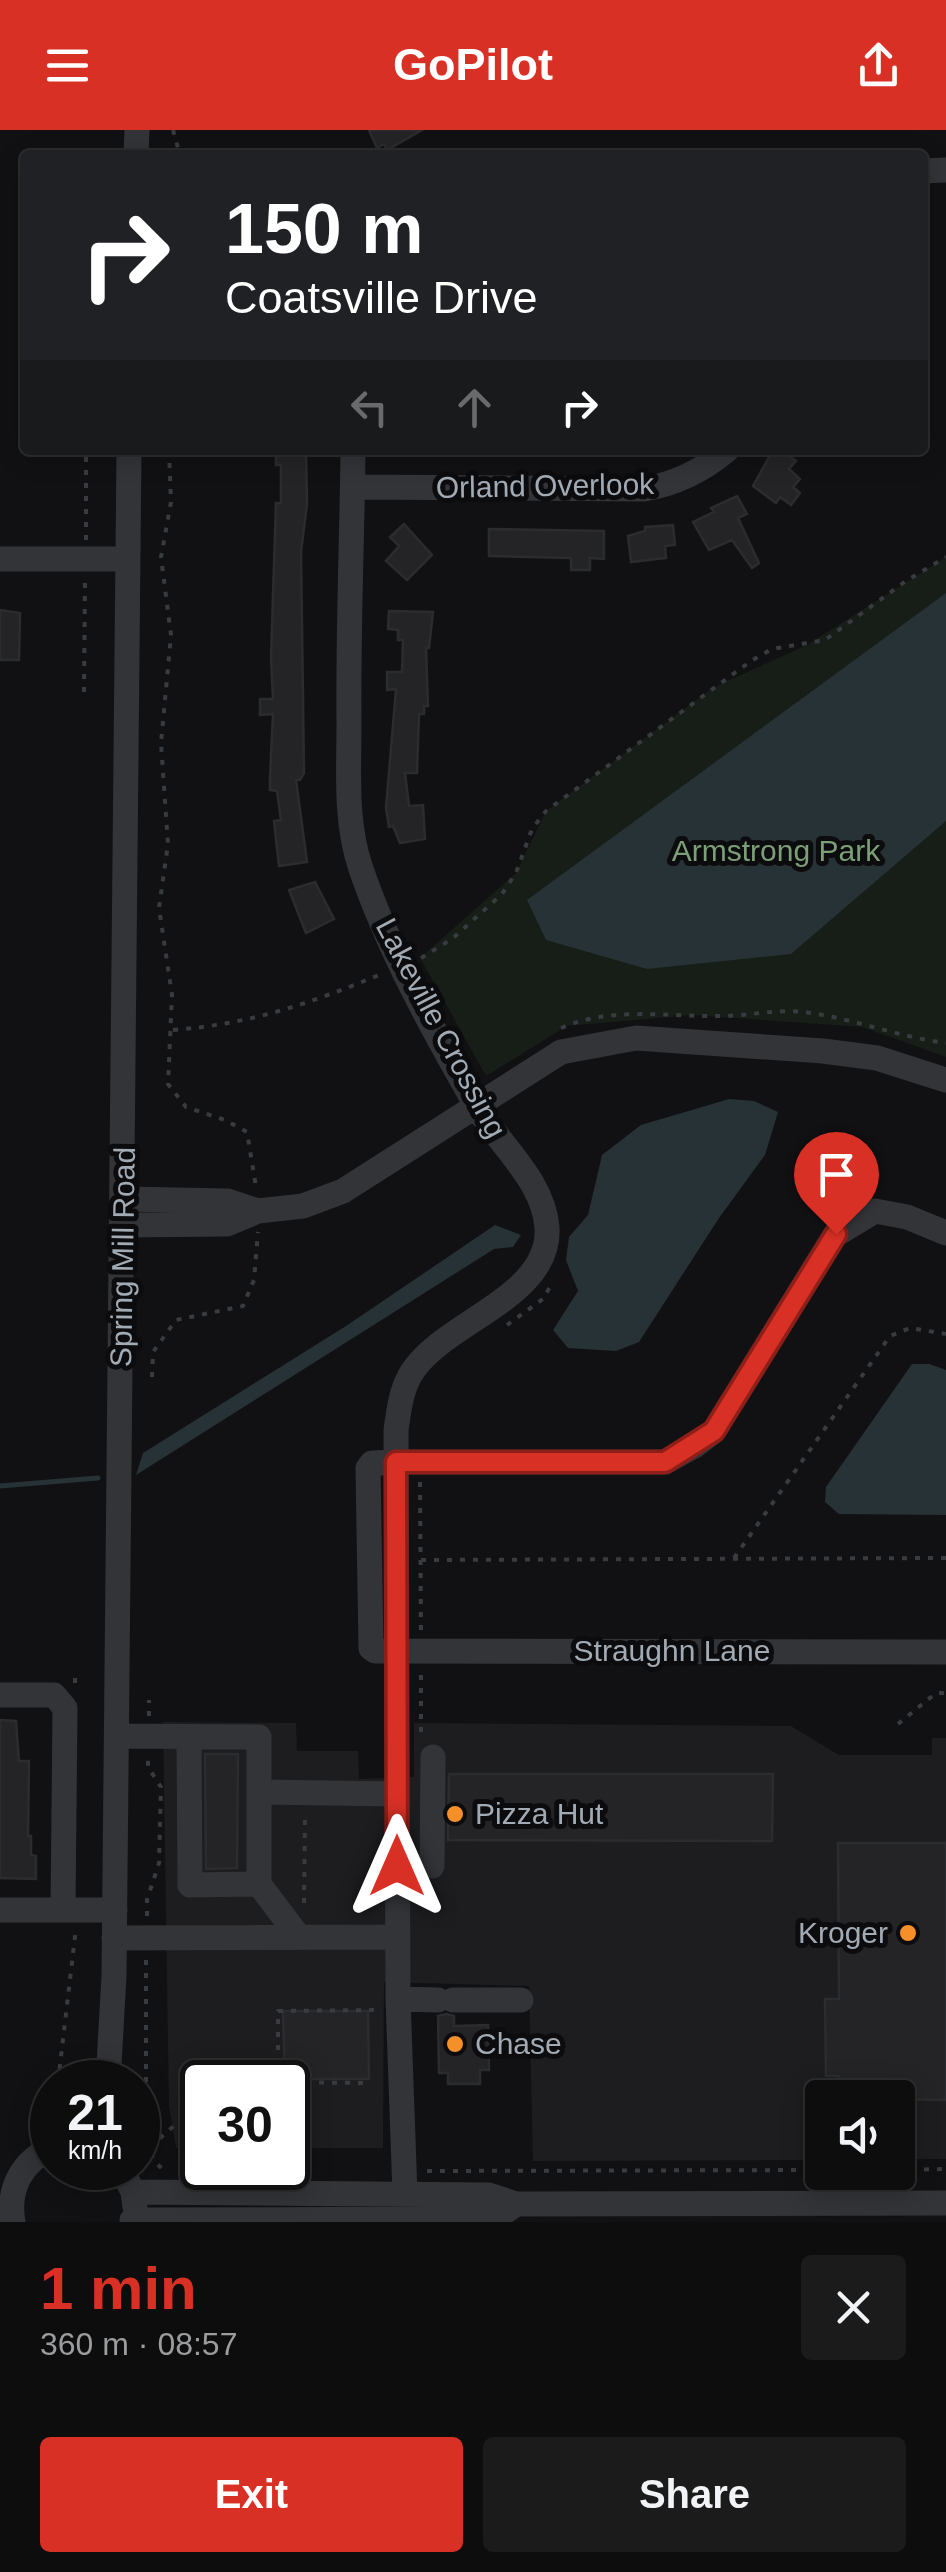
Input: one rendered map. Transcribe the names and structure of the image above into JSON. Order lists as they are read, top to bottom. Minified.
{"streets":{"street":["Orland Overlook","Lakeville Crossing","Spring Mill Road","Straughn Lane"]},"crossings":[["Orland Overlook","Lakeville Crossing"],["Lakeville Crossing","Straughn Lane"]],"parks":["Armstrong Park"],"places":["Pizza Hut","Kroger","Chase"],"page":{"header":"GoPilot","turn":["150 m","Coatsville Drive"],"speed":"21 km/h","limit":"30","heading":["1 min","360 m · 08:57"],"buttons":["Exit","Share"]}}
